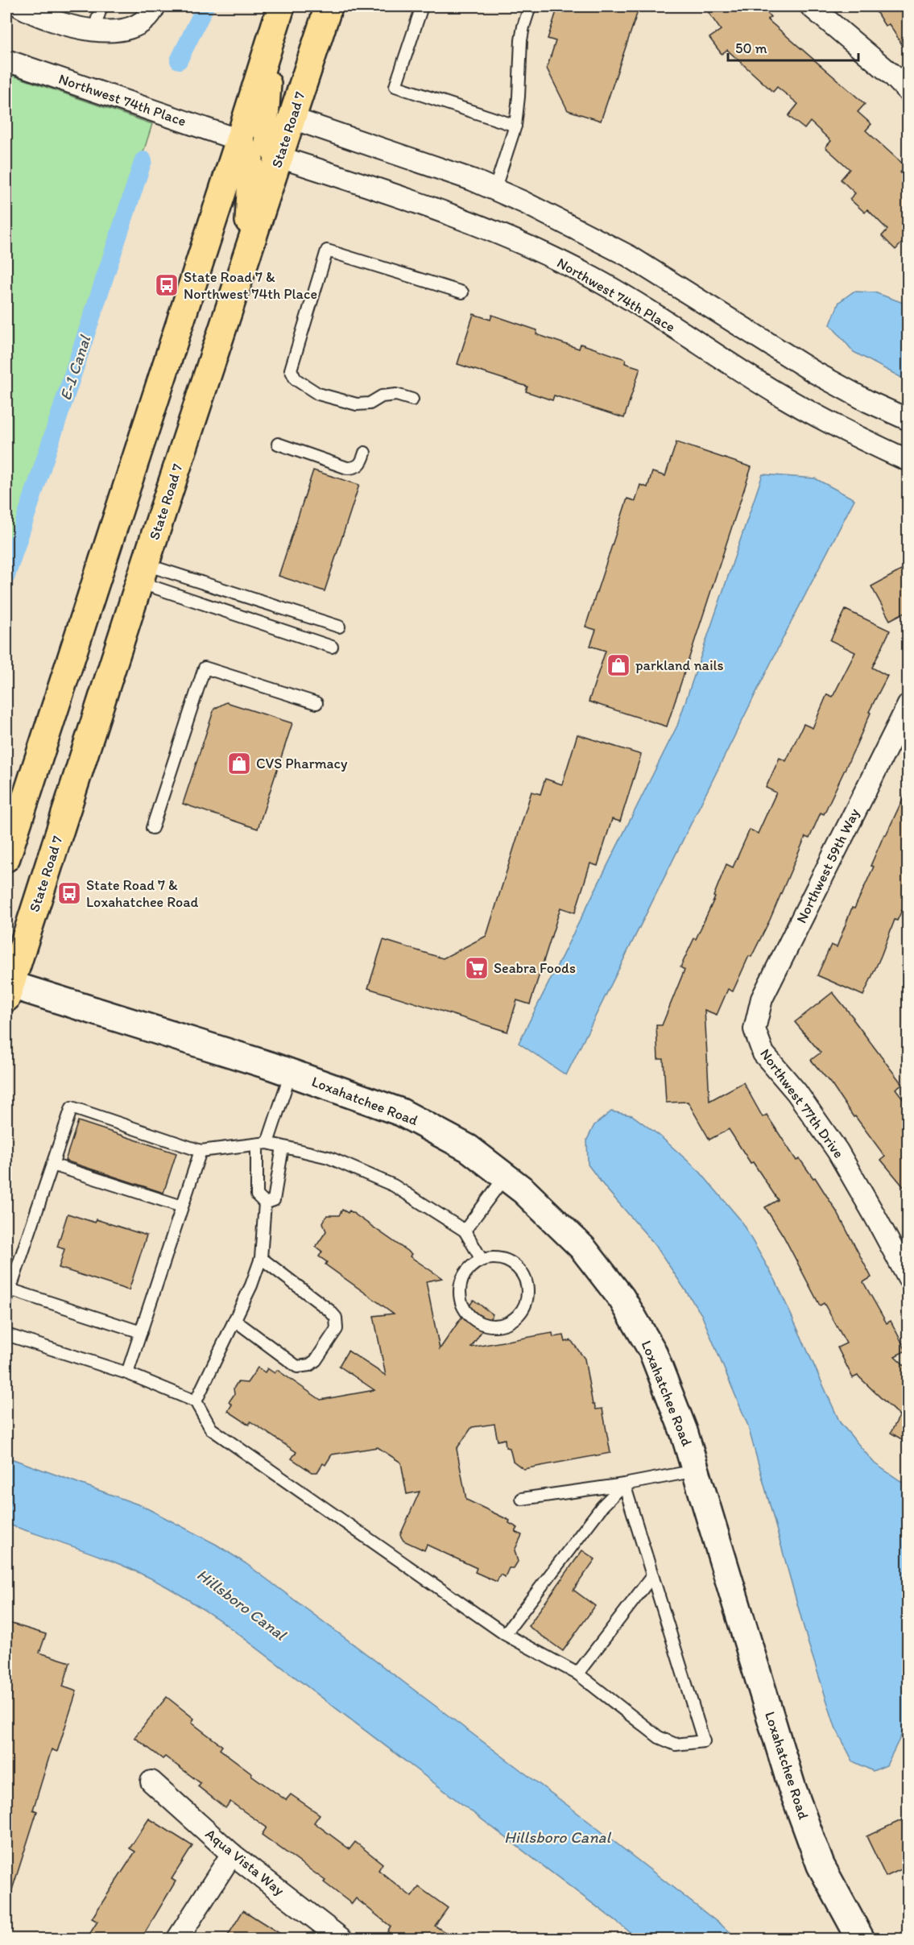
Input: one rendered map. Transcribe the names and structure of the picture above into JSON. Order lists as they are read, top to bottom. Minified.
{"streets":{"main road":["State Road 7","Loxahatchee Road"],"street":["Northwest 74th Place","Northwest 59th Way","Northwest 77th Drive","Aqua Vista Way"]},"crossings":[["Northwest 74th Place","State Road 7"],["State Road 7","Loxahatchee Road"],["Northwest 59th Way","Northwest 77th Drive"]],"water":["E-1 Canal","Hillsboro Canal"],"places":{"bus stop":["State Road 7 & Northwest 74th Place","State Road 7 & Loxahatchee Road"],"shop":["parkland nails","CVS Pharmacy"],"supermarket":["Seabra Foods"]},"scale_bar":"50 m"}
